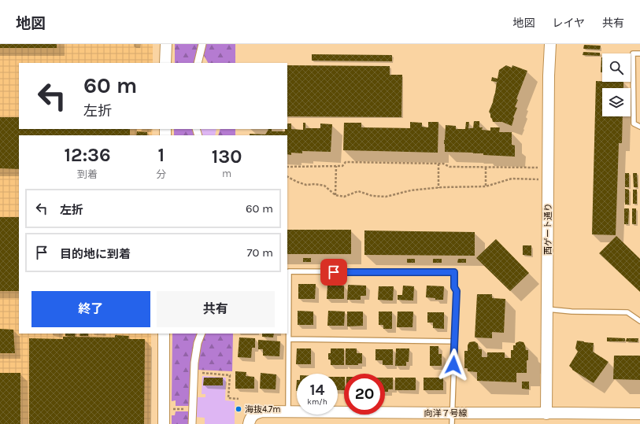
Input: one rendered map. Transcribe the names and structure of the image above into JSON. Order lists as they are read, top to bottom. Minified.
{"streets":{"street":["西ゲート通り","向洋７号線"]},"crossings":[["西ゲート通り","向洋７号線"]],"places":["海抜4.7m"],"page":{"header":"地図","nav":["地図","レイヤ","共有"],"turn":["60 m","左折"],"eta":["12:36","到着","1","分","130","m"],"list":[{"name":"左折","value":"60 m"},{"name":"目的地に到着","value":"70 m"}],"buttons":["終了","共有"],"speed":"14 km/h","limit":"20"}}
